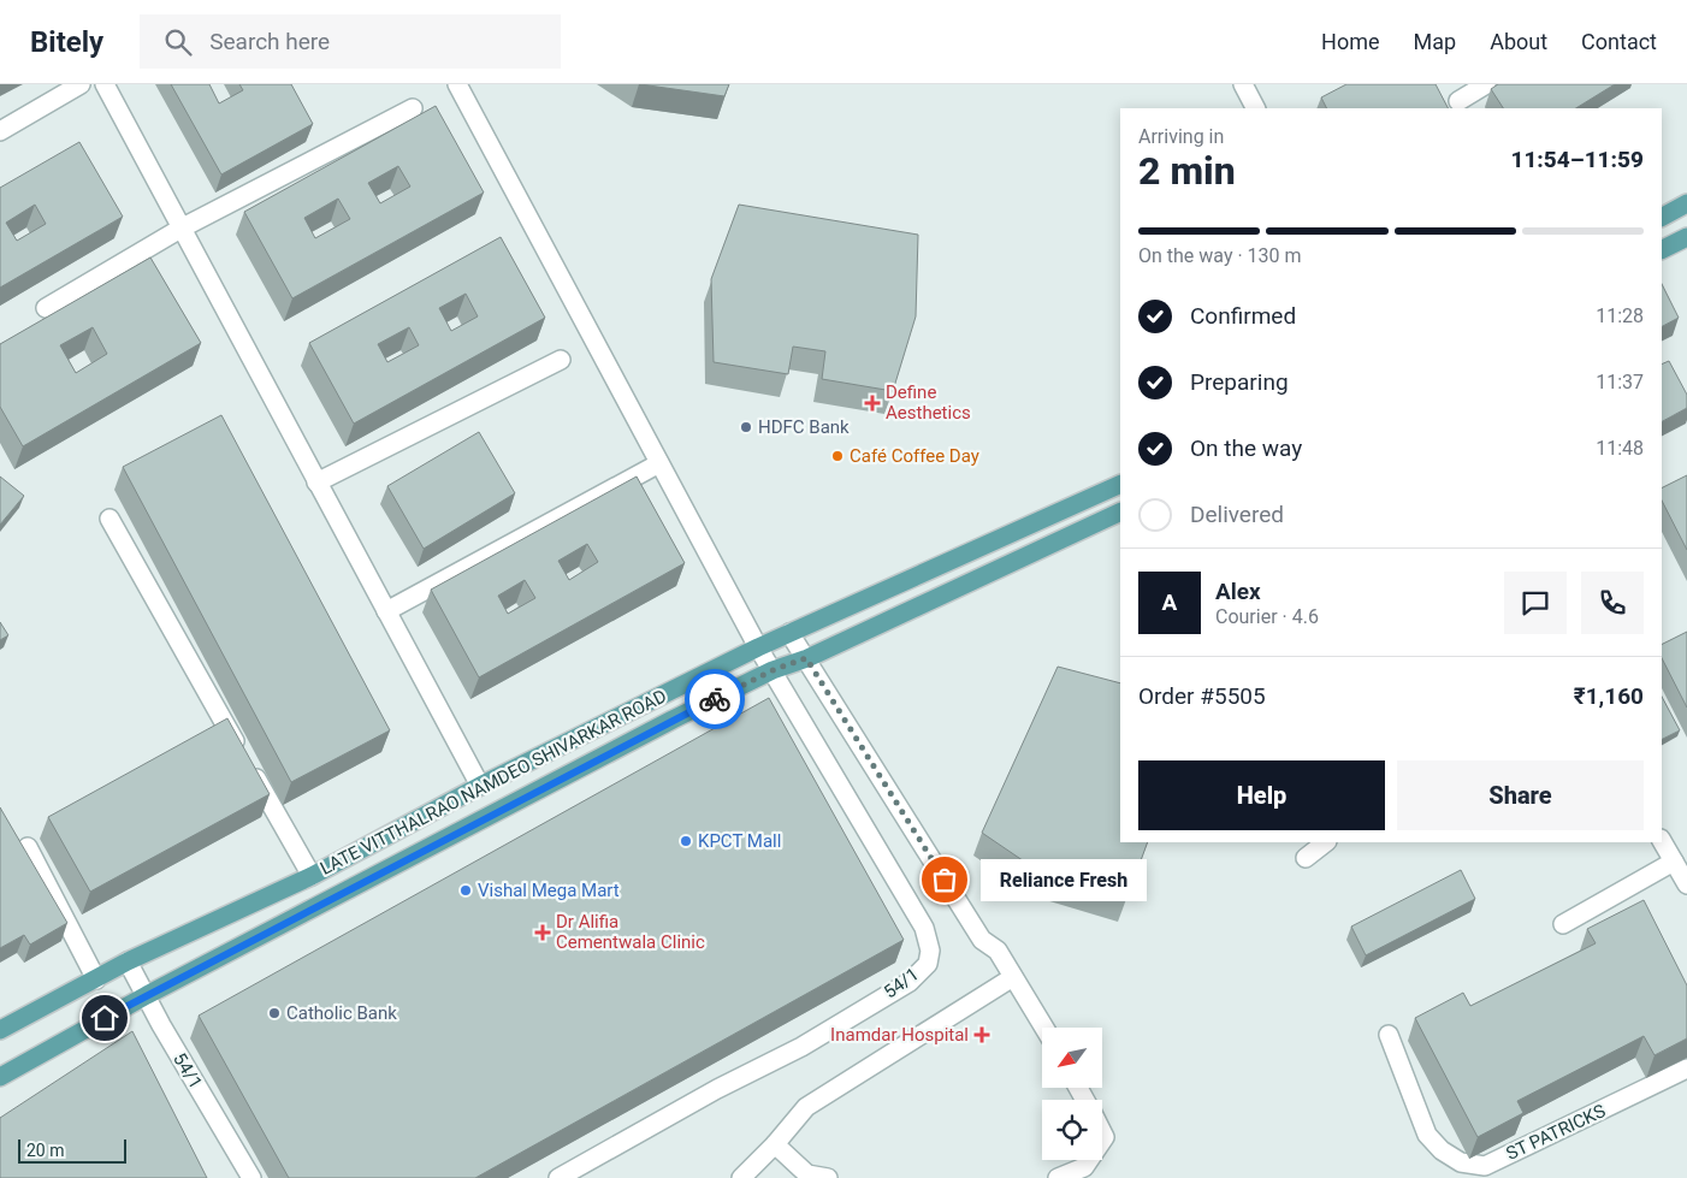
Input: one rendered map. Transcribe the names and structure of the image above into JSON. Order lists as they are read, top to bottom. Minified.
{"streets":{"main road":["LATE VITTHALRAO NAMDEO SHIVARKAR ROAD"],"street":["54/1","ST PATRICKS"]},"crossings":[["LATE VITTHALRAO NAMDEO SHIVARKAR ROAD","54/1"]],"places":{"health":["Define Aesthetics","Dr Alifia Cementwala Clinic","Inamdar Hospital"],"other":["HDFC Bank","Café Coffee Day","KPCT Mall","Reliance Fresh","Vishal Mega Mart","Catholic Bank"]},"scale_bar":"20 m","north":"bottom left","page":{"header":"Bitely","search":"Search here","nav":["Home","Map","About","Contact"],"heading":["2 min","Arriving in","11:54–11:59"],"panel":["Alex","Courier · 4.6","Order #5505","₹1,160"],"bar":"On the way · 130 m","list":[["Confirmed","11:28"],["Preparing","11:37"],["On the way","11:48"],"Delivered"],"round":"A","buttons":["Help","Share"],"bubble":"Reliance Fresh","scale":"20 m"}}
